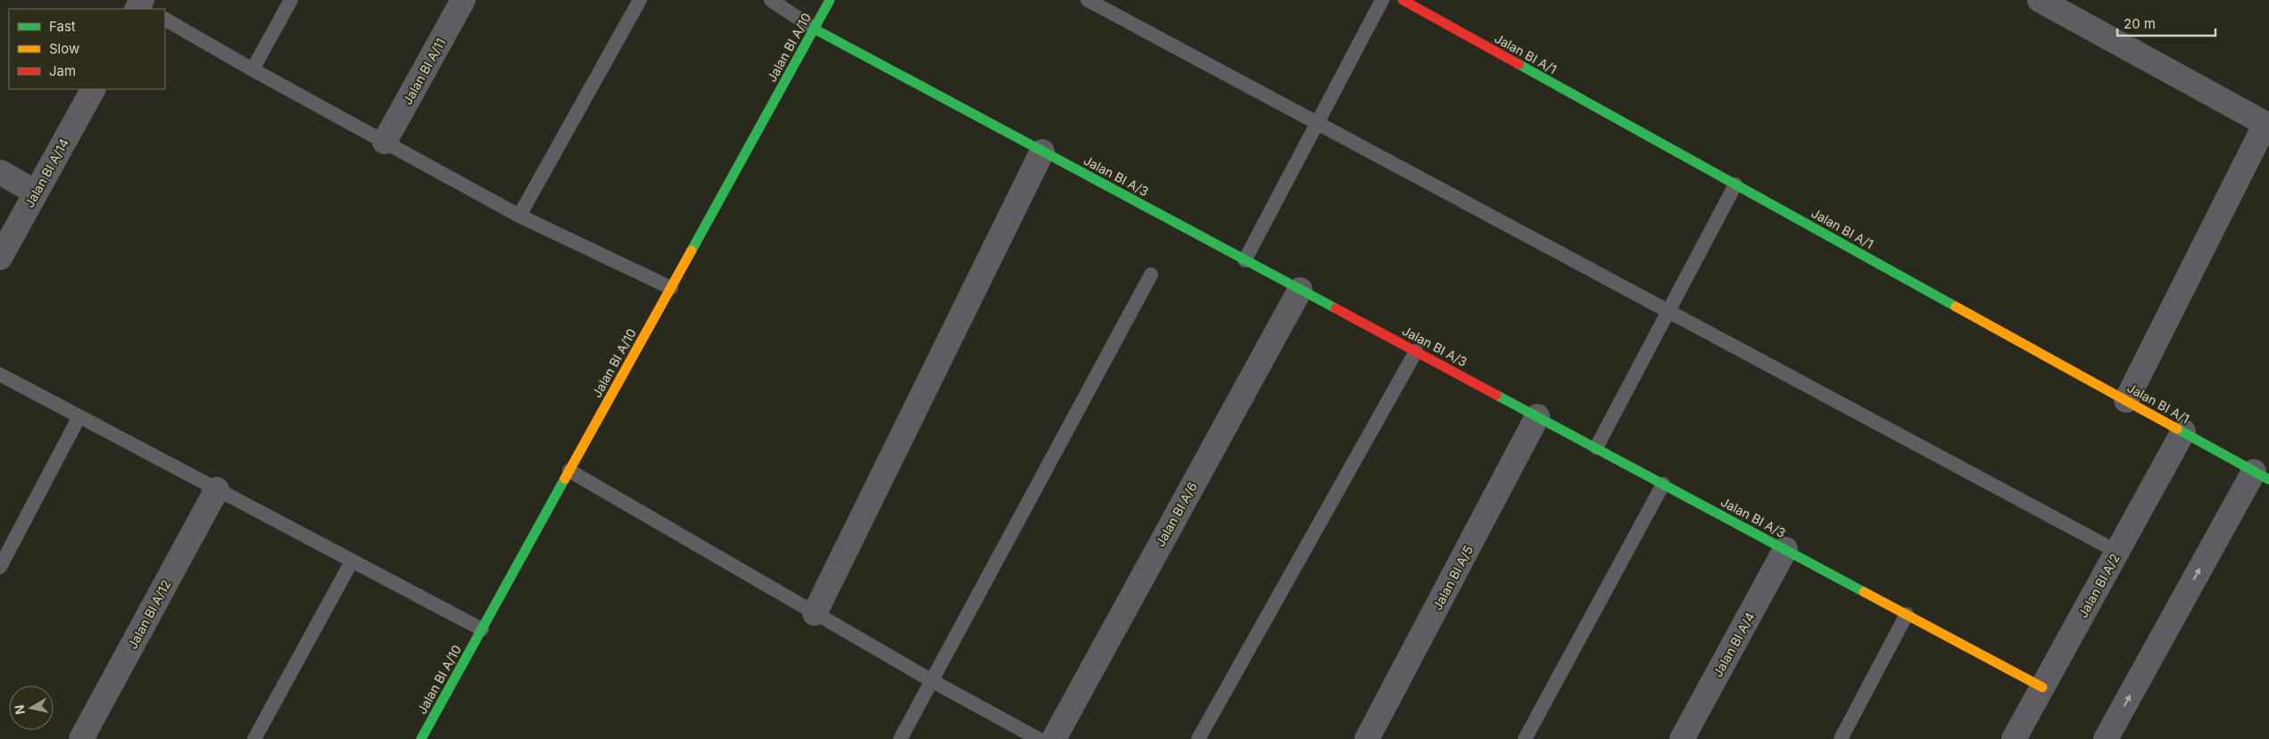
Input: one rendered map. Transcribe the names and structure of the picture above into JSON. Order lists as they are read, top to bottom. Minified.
{"streets":{"street":["Jalan BI A/10","Jalan BI A/1","Jalan BI A/11","Jalan BI A/14","Jalan BI A/3","Jalan BI A/6","Jalan BI A/5","Jalan BI A/2","Jalan BI A/12","Jalan BI A/4"]},"crossings":[["Jalan BI A/10","Jalan BI A/3"],["Jalan BI A/1","Jalan BI A/2"],["Jalan BI A/3","Jalan BI A/6"],["Jalan BI A/3","Jalan BI A/5"],["Jalan BI A/3","Jalan BI A/2"],["Jalan BI A/3","Jalan BI A/4"]],"legend":["Fast","Slow","Jam"],"scale_bar":"20 m","north":"left"}
